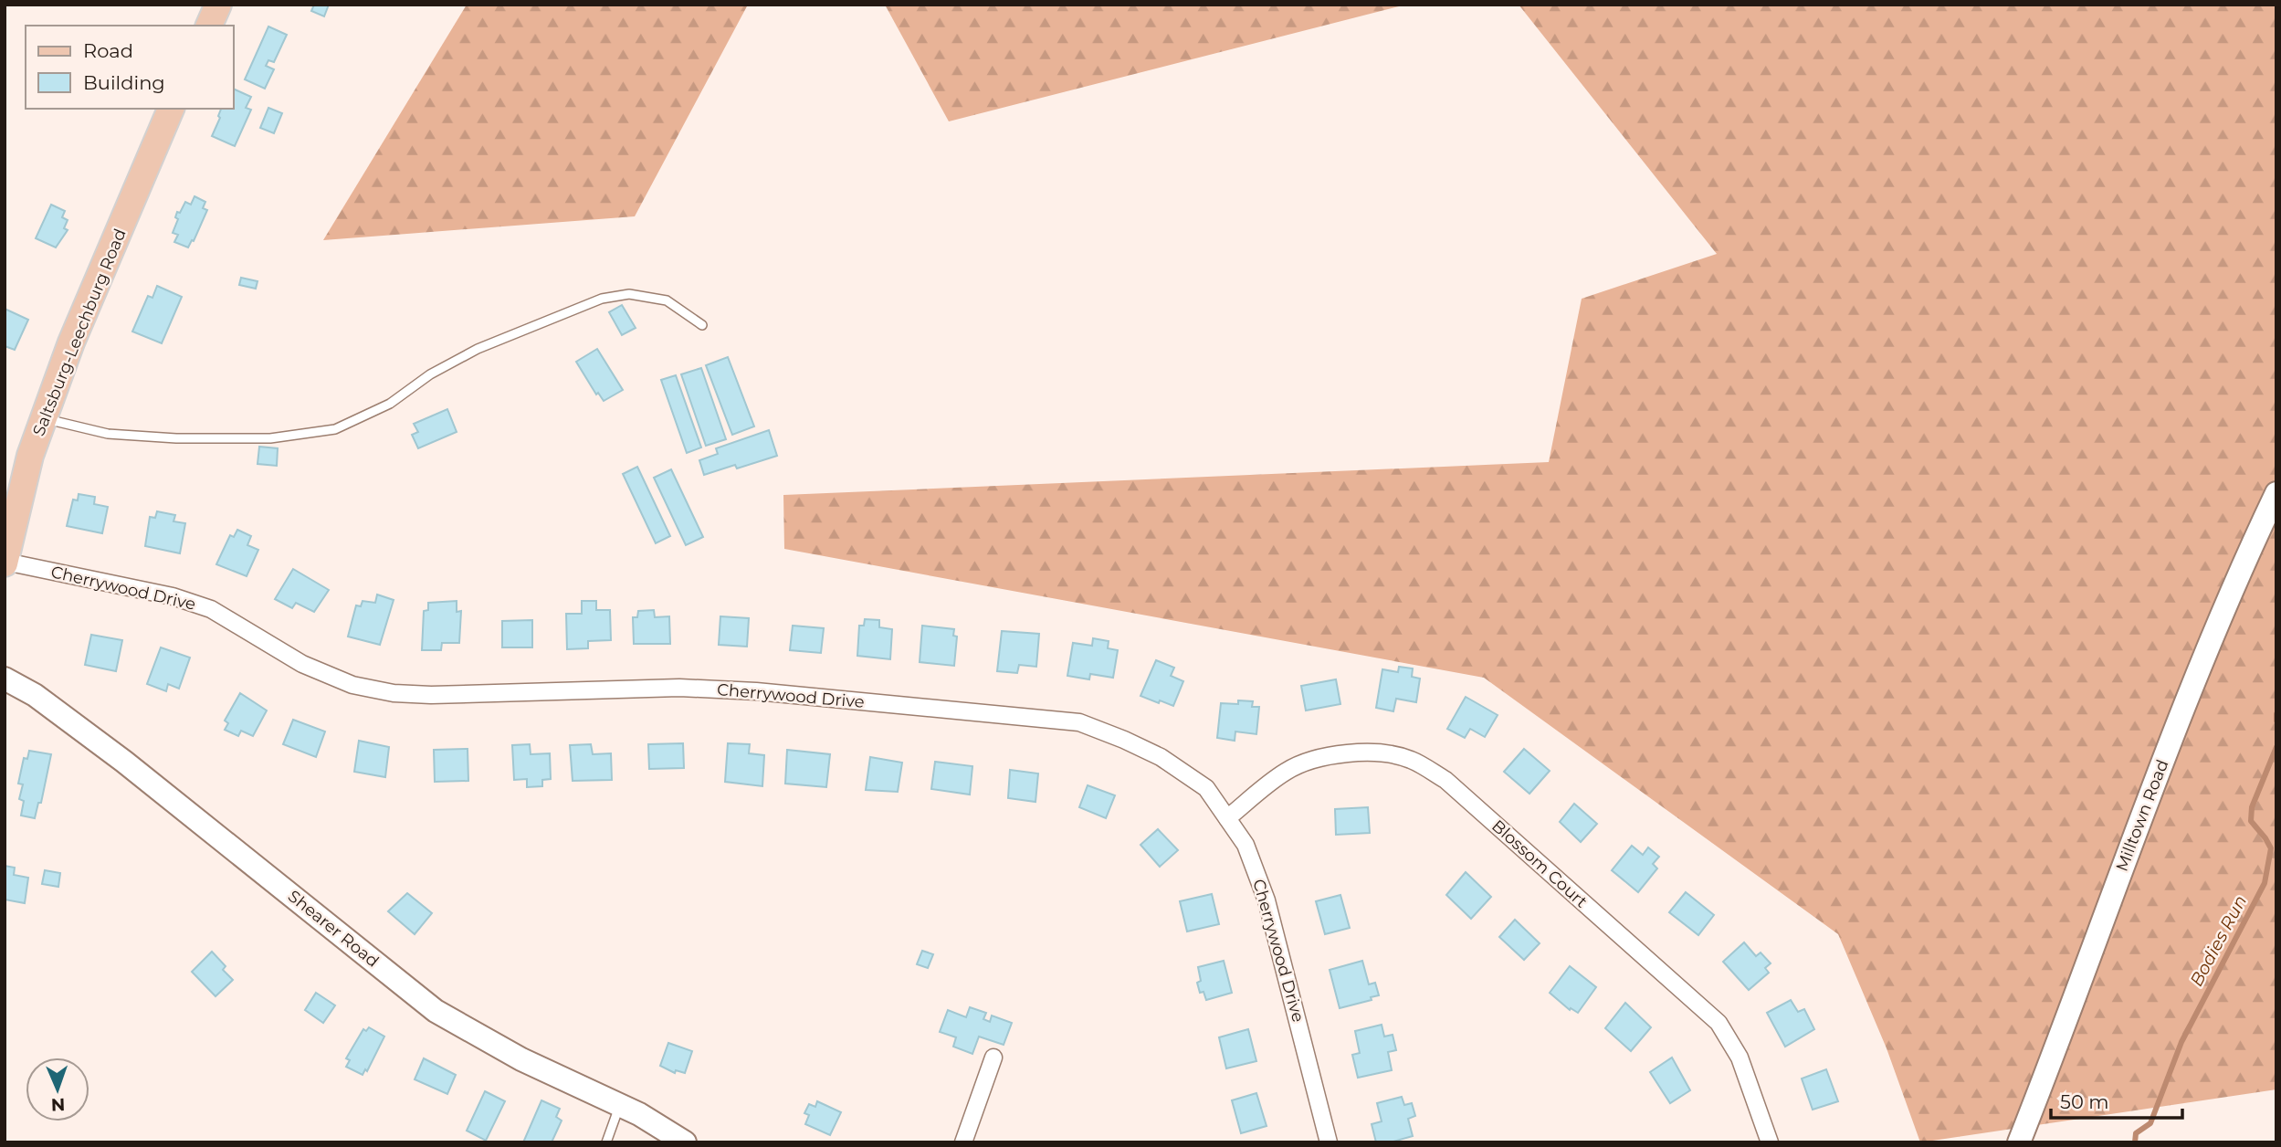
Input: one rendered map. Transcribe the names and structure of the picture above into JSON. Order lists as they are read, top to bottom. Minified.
{"streets":{"main road":["Saltsburg-Leechburg Road"],"street":["Cherrywood Drive","Milltown Road","Blossom Court","Shearer Road"]},"crossings":[["Saltsburg-Leechburg Road","Cherrywood Drive"],["Cherrywood Drive","Blossom Court"]],"water":["Bodies Run"],"legend":["Road","Building"],"scale_bar":"50 m","north":"bottom"}
